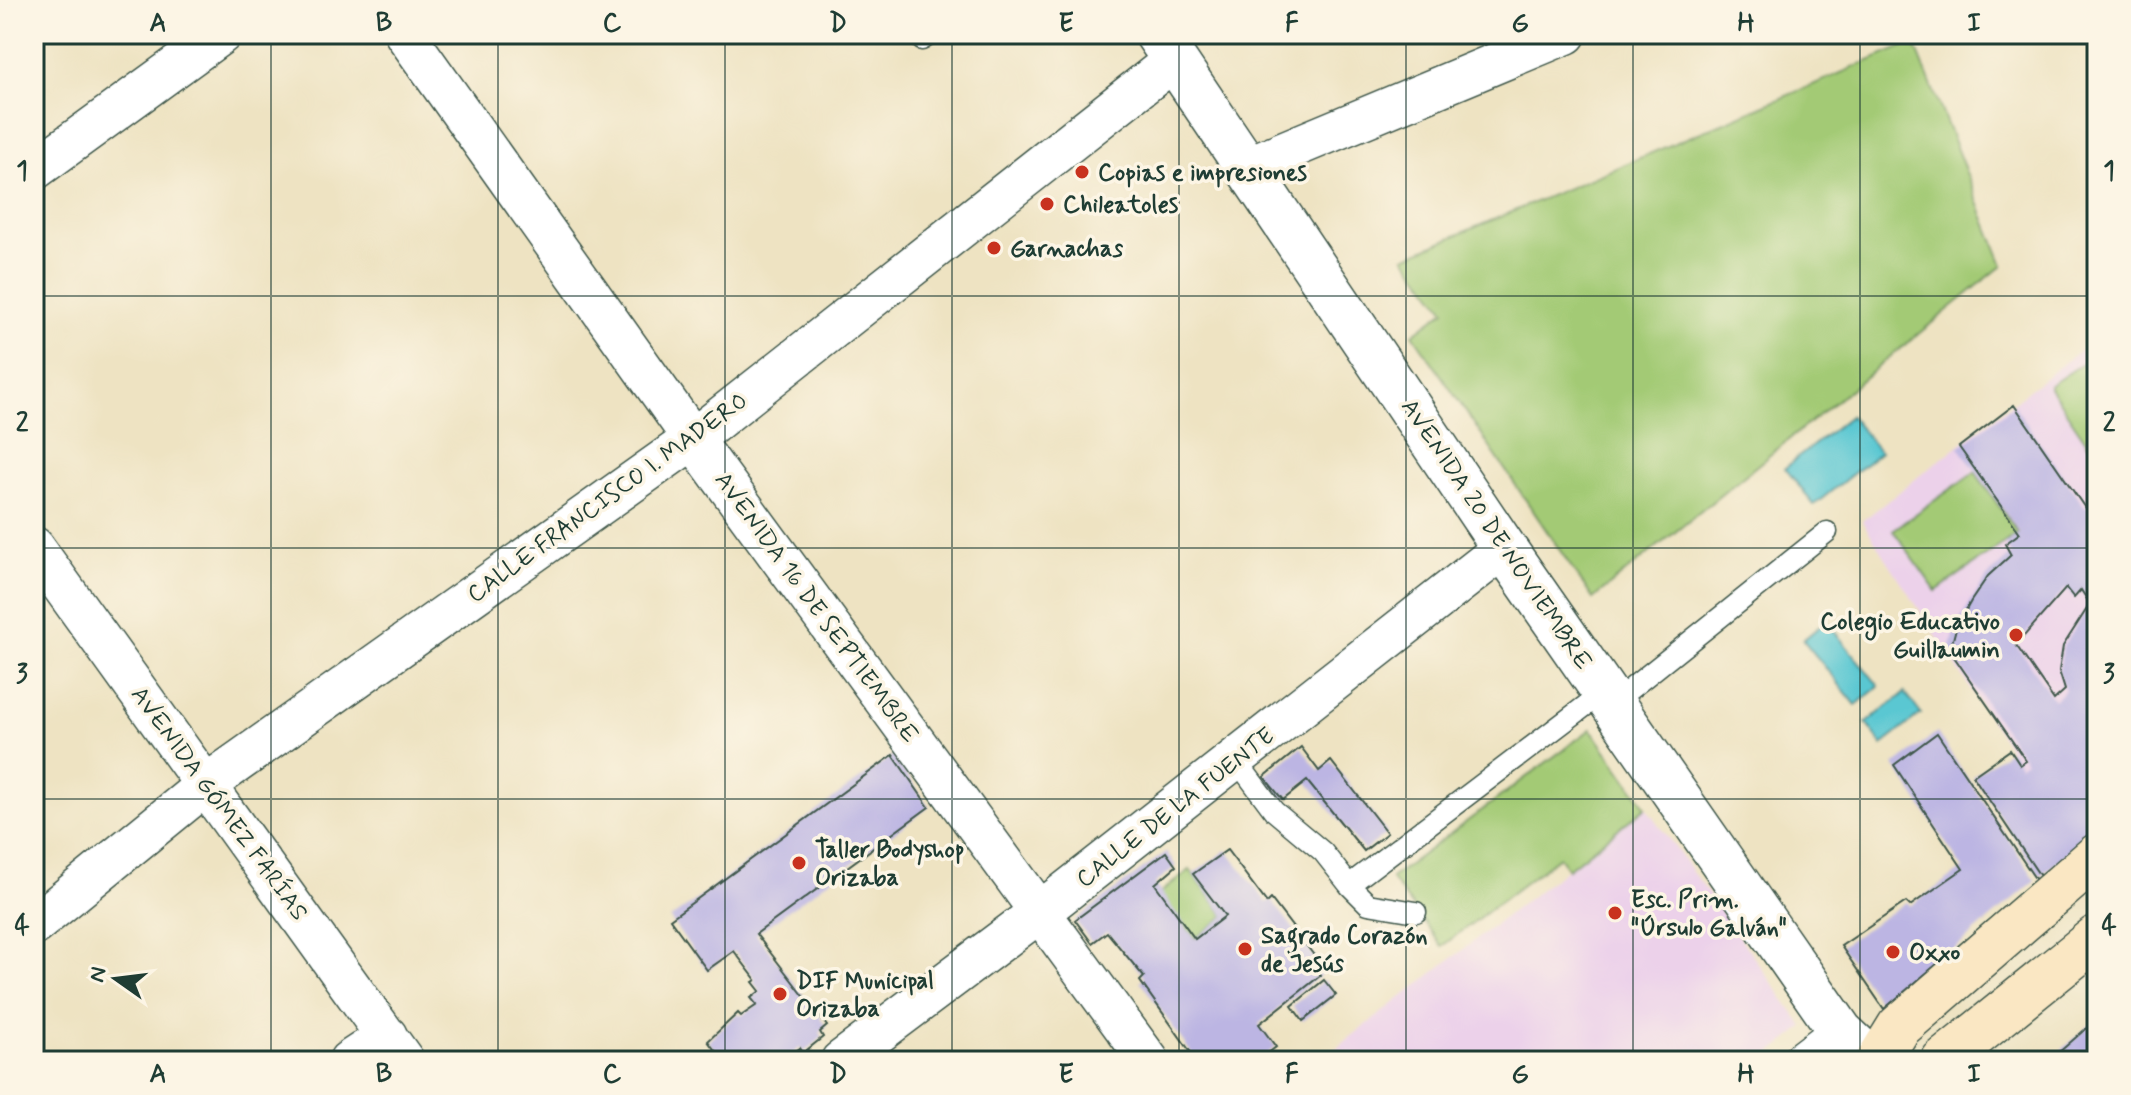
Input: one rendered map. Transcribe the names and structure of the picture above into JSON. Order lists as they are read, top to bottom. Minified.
{"streets":{"street":["CALLE FRANCISCO I. MADERO","AVENIDA 20 DE NOVIEMBRE","AVENIDA 16 DE SEPTIEMBRE","AVENIDA GÓMEZ FARÍAS","CALLE DE LA FUENTE"]},"crossings":[["CALLE FRANCISCO I. MADERO","AVENIDA 20 DE NOVIEMBRE"],["CALLE FRANCISCO I. MADERO","AVENIDA 16 DE SEPTIEMBRE"],["CALLE FRANCISCO I. MADERO","AVENIDA GÓMEZ FARÍAS"],["AVENIDA 20 DE NOVIEMBRE","CALLE DE LA FUENTE"],["AVENIDA 16 DE SEPTIEMBRE","CALLE DE LA FUENTE"]],"places":["Copias e impresiones","Chileatoles","Garnachas","Colegio Educativo Guillaumin","Taller Bodyshop Orizaba","Esc. Prim. \"Úrsulo Galván\"","Sagrado Corazón de Jesús","Oxxo","DIF Municipal Orizaba"],"north":"left","grid":{"columns":["A","B","C","D","E","F","G","H","I"],"rows":["1","2","3","4"]}}
